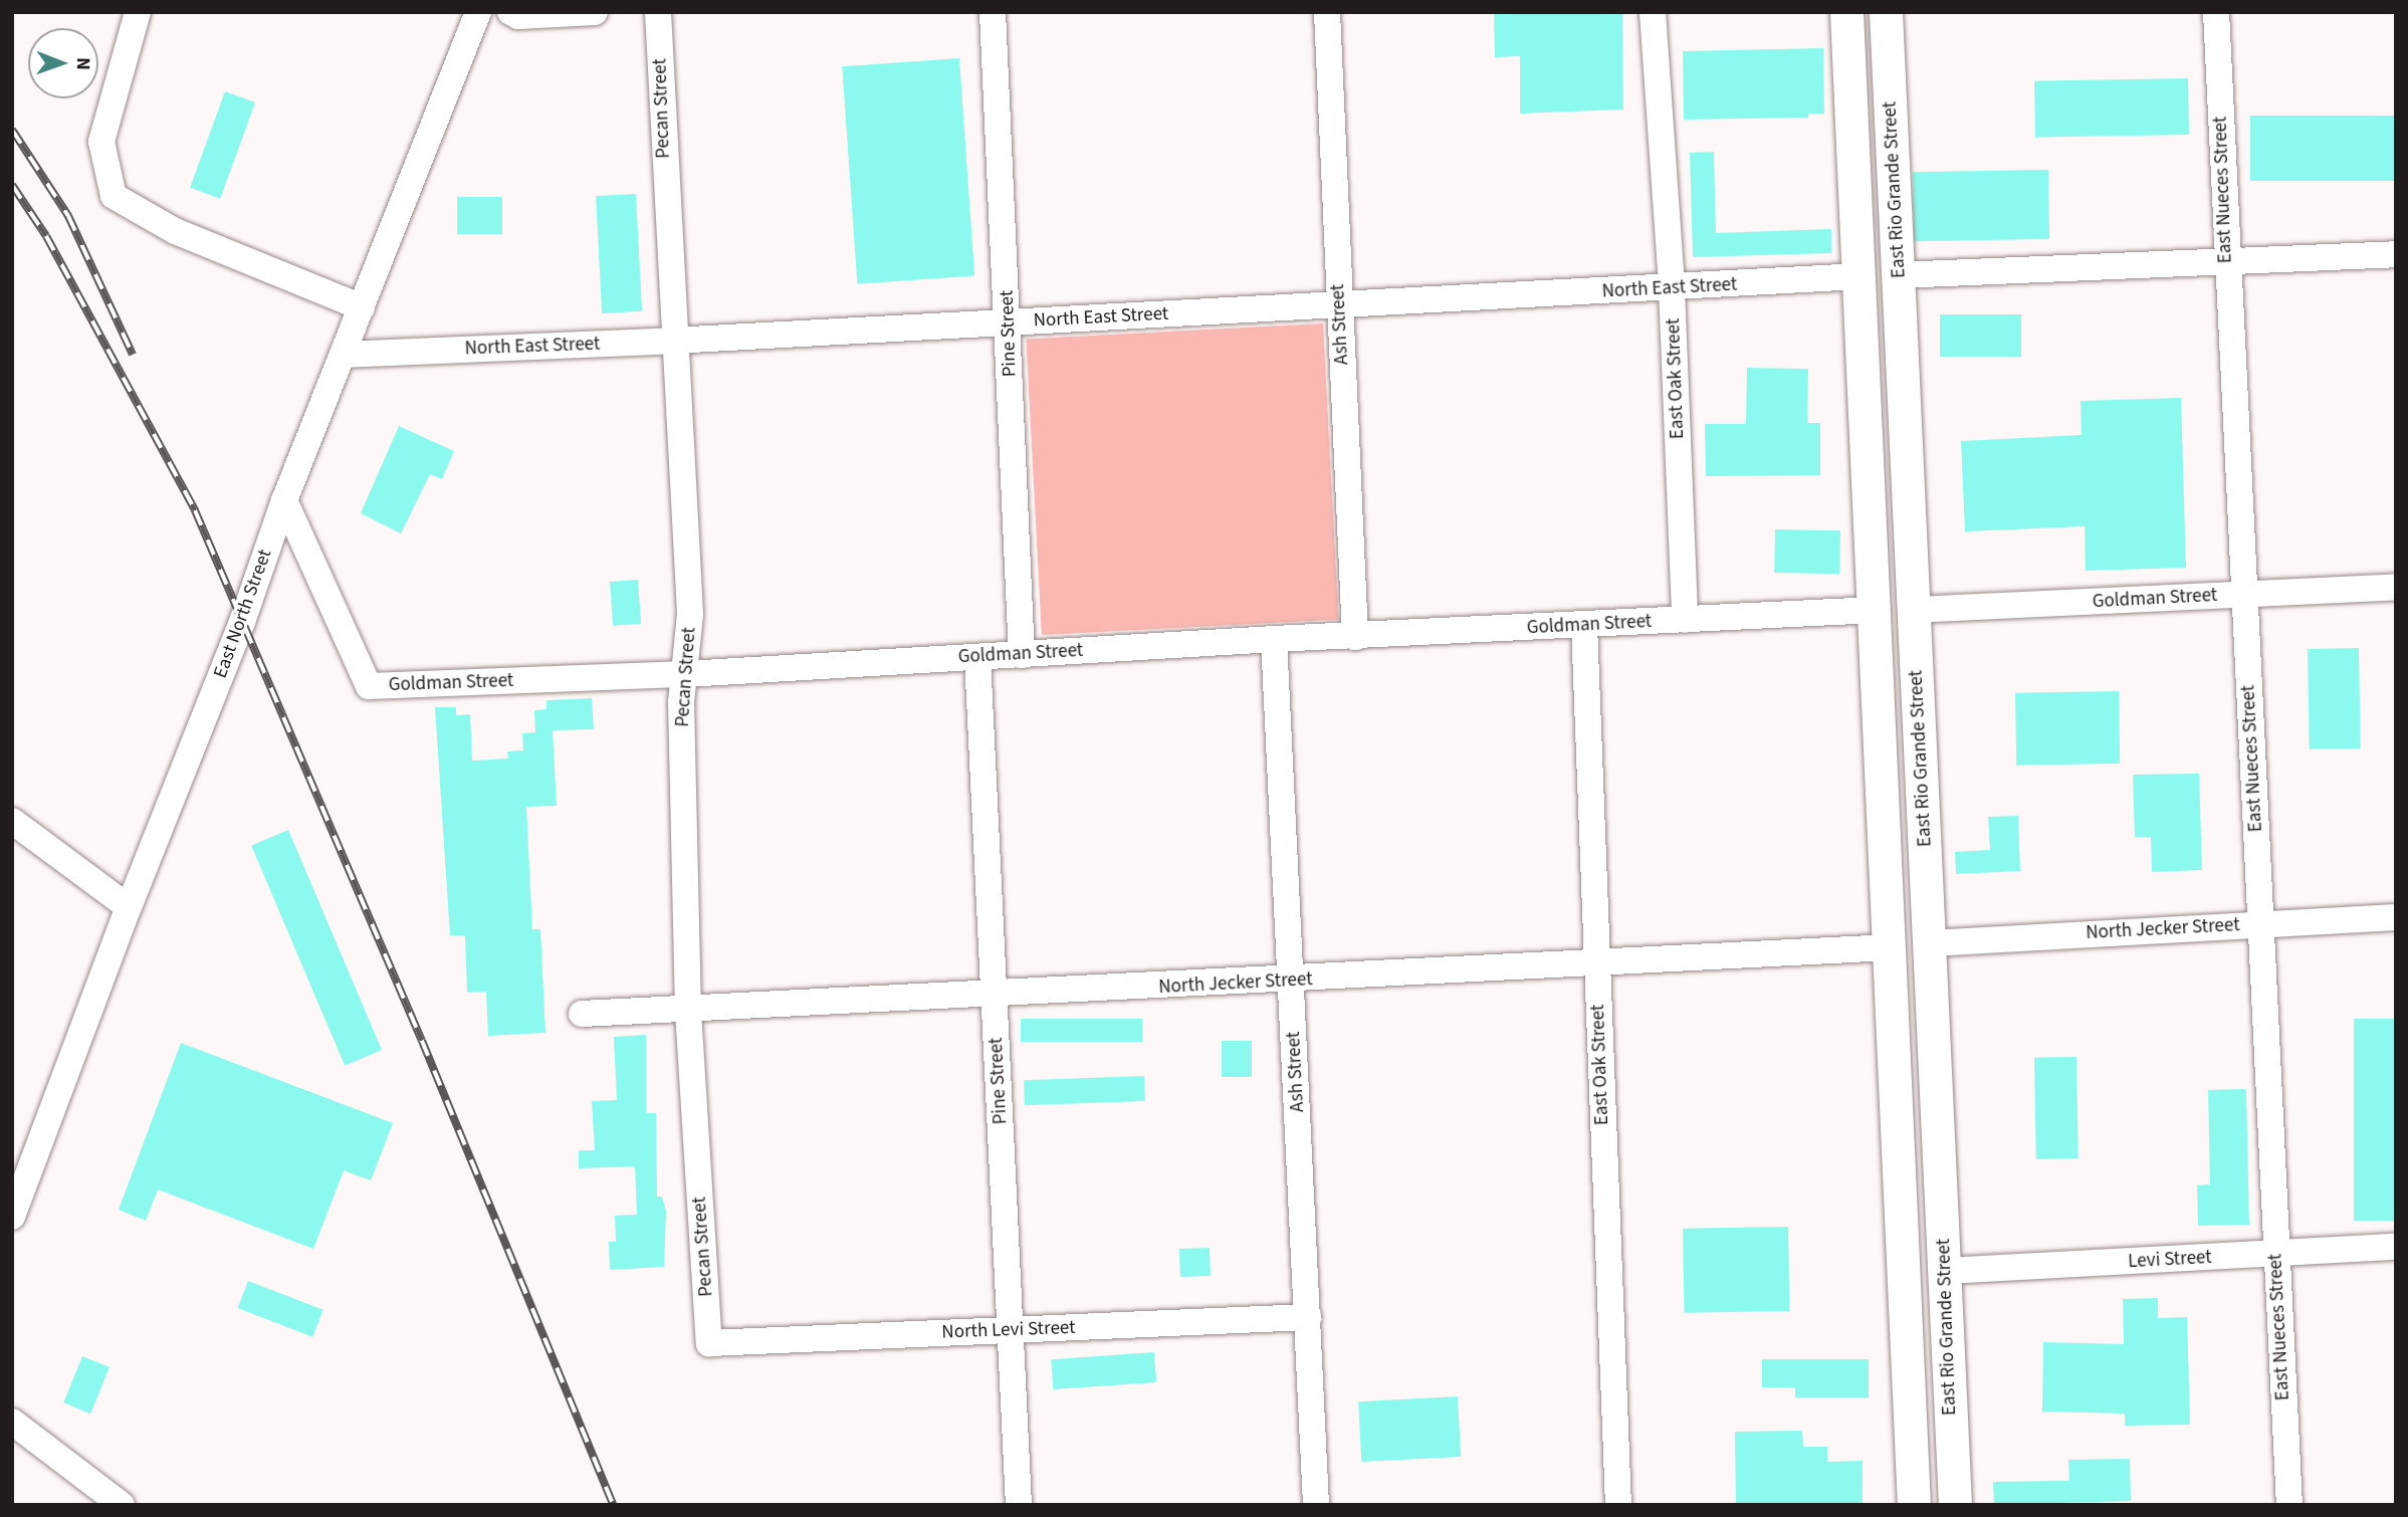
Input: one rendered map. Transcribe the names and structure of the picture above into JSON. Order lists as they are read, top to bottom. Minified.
{"streets":{"main road":["East Rio Grande Street"],"street":["Pecan Street","East Nueces Street","North East Street","Ash Street","Pine Street","East Oak Street","Goldman Street","East North Street","North Jecker Street","Levi Street","North Levi Street"]},"crossings":[["Pecan Street","North East Street"],["Pecan Street","Goldman Street"],["Pecan Street","North Jecker Street"],["Pecan Street","North Levi Street"],["East Rio Grande Street","North East Street"],["East Rio Grande Street","Goldman Street"],["East Rio Grande Street","North Jecker Street"],["East Rio Grande Street","Levi Street"],["East Nueces Street","Goldman Street"],["East Nueces Street","North Jecker Street"],["East Nueces Street","Levi Street"],["North East Street","Ash Street"],["North East Street","Pine Street"],["North East Street","East Oak Street"],["North East Street","East North Street"],["Ash Street","Goldman Street"],["Ash Street","North Jecker Street"],["Ash Street","North Levi Street"],["Pine Street","Goldman Street"],["Pine Street","North Jecker Street"],["Pine Street","North Levi Street"],["East Oak Street","Goldman Street"],["East Oak Street","North Jecker Street"],["Goldman Street","East North Street"]],"north":"right"}
